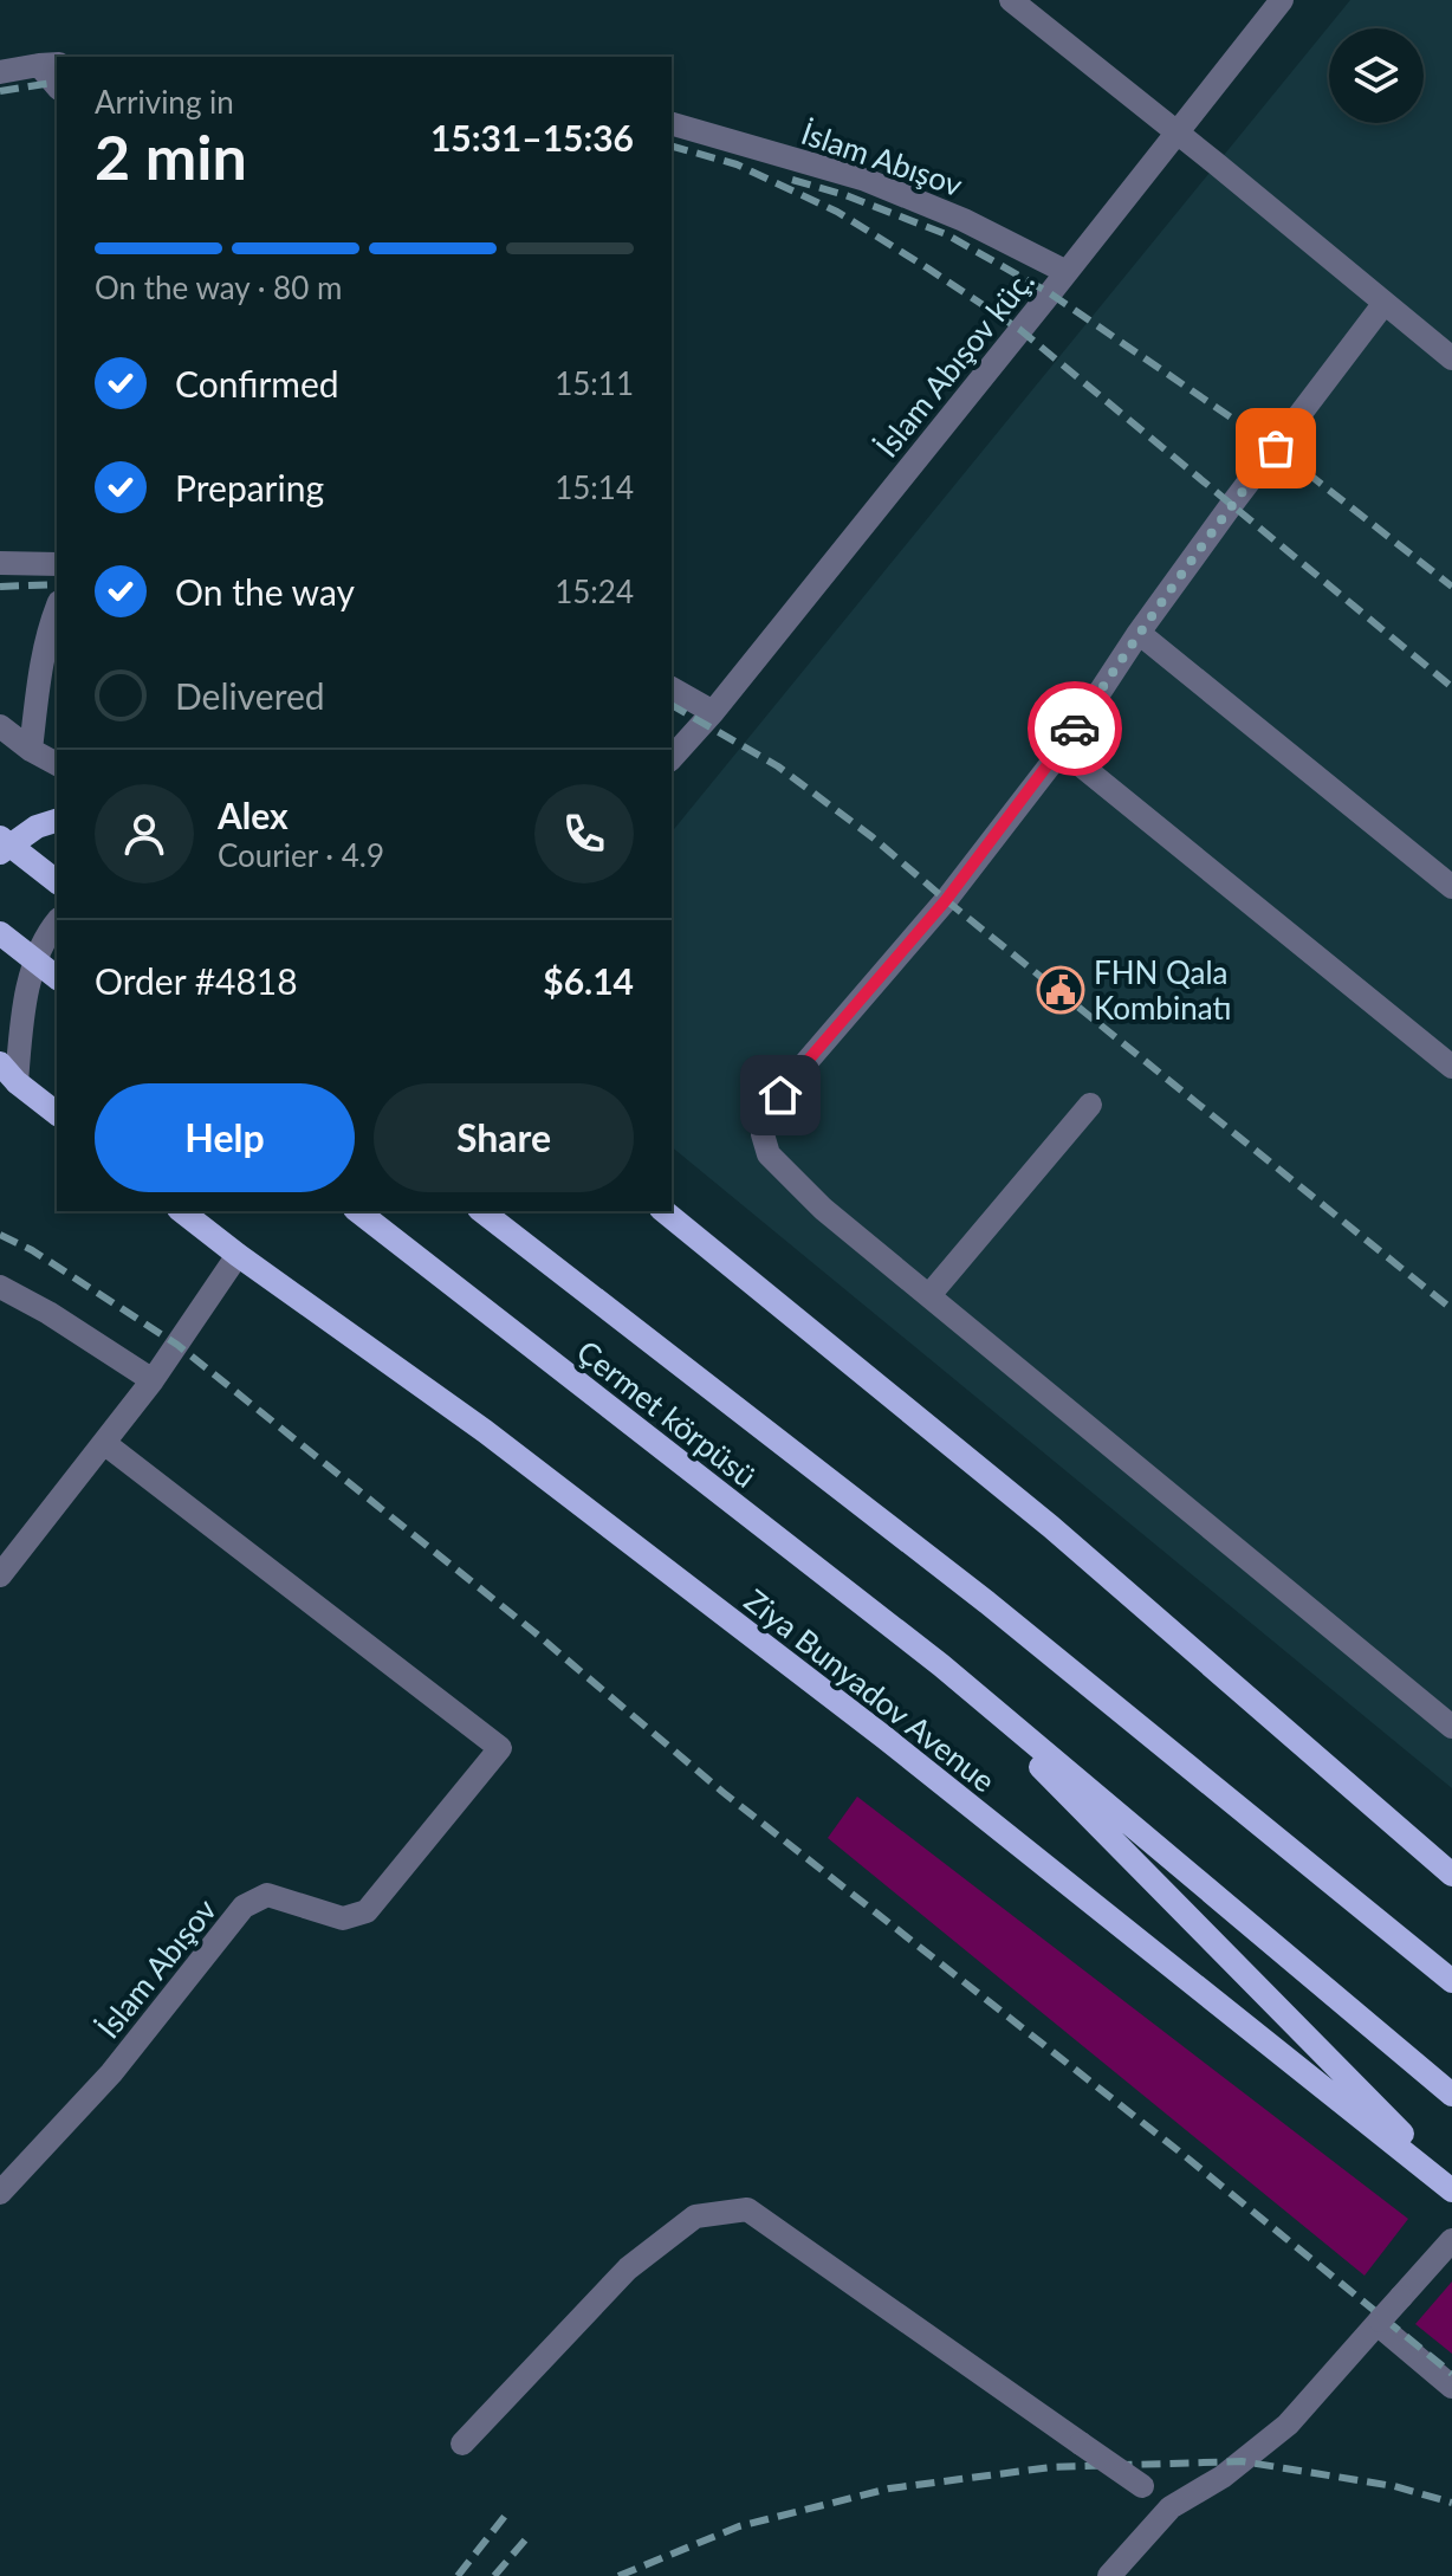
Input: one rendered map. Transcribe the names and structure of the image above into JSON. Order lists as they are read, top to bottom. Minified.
{"streets":{"main road":["Çermet körpüsü","Ziya Bunyadov Avenue"],"street":["İslam Abışov","İslam Abışov küç."]},"crossings":[["İslam Abışov","İslam Abışov küç."],["Çermet körpüsü","Ziya Bunyadov Avenue"]],"places":{"public building":["FHN Qala Kombinatı"]},"page":{"heading":["2 min","Arriving in","15:31–15:36"],"panel":["Alex","Courier · 4.9","Order #4818","$6.14"],"bar":"On the way · 80 m","list":[["Confirmed","15:11"],["Preparing","15:14"],["On the way","15:24"],"Delivered"],"buttons":["Help","Share"]}}
